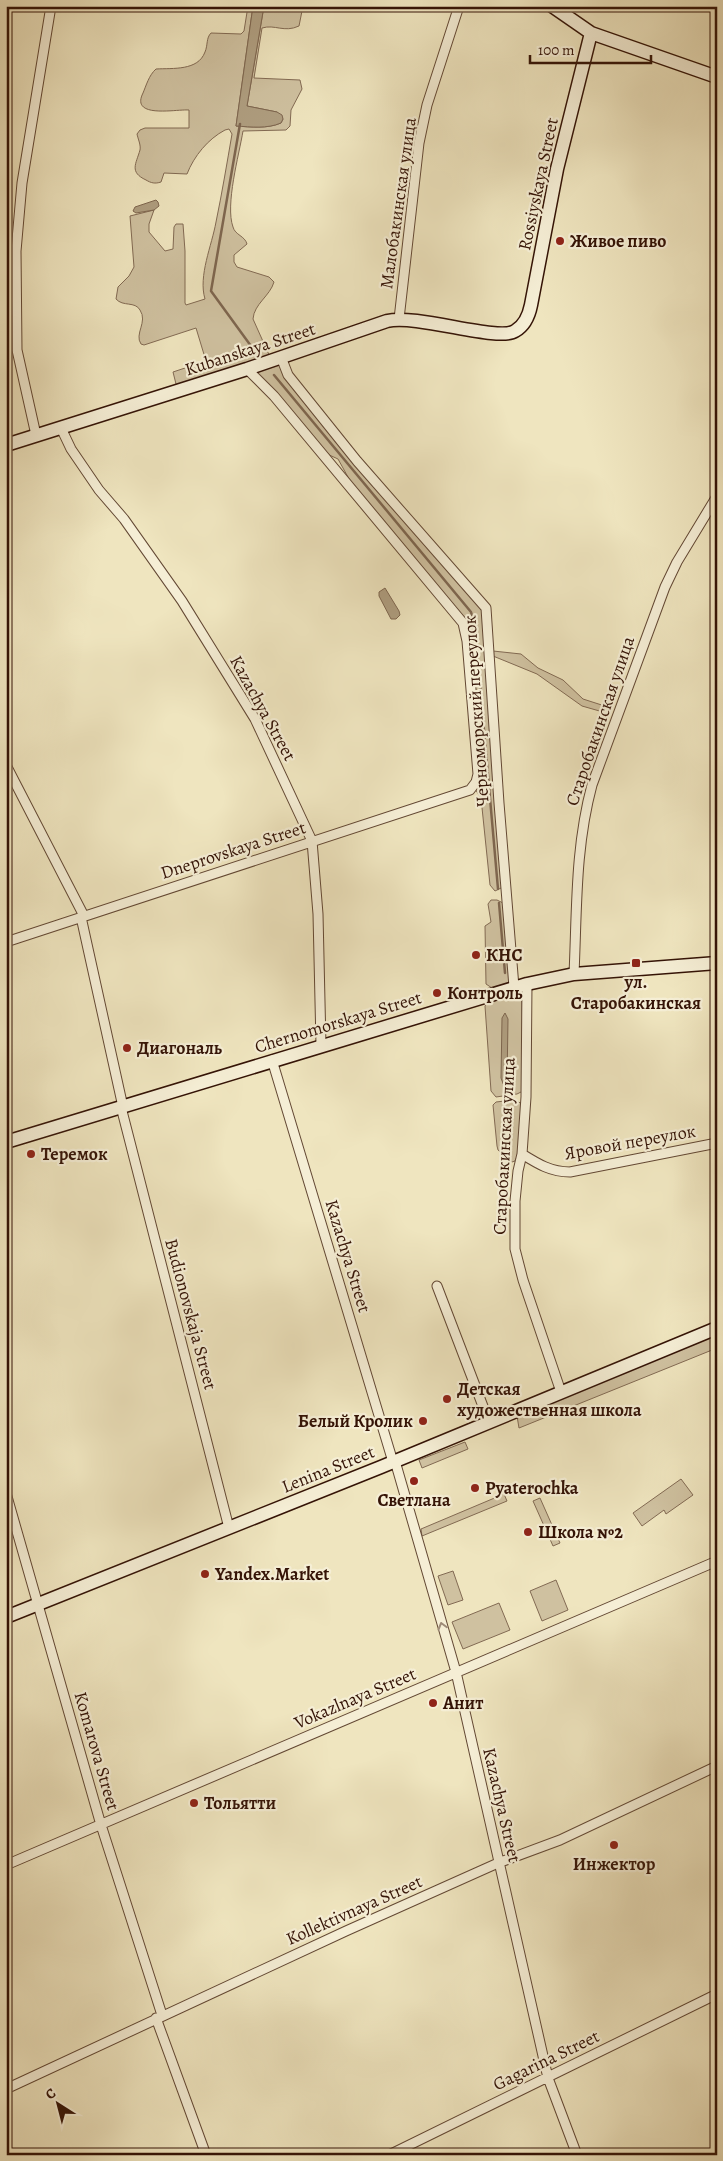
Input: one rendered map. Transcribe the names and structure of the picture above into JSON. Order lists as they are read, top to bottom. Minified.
{"streets":{"street":["Rossiyskaya Street","Малобакинская улица","Kubanskaya Street","Kazachya Street","Черноморский переулок","Старобакинская улица","Dneprovskaya Street","Chernomorskaya Street","Яровой переулок","Budionovskaja Street","Lenina Street","Vokazlnaya Street","Komarova Street","Kollektivnaya Street","Gagarina Street"]},"crossings":[["Rossiyskaya Street","Kubanskaya Street"],["Малобакинская улица","Kubanskaya Street"],["Kubanskaya Street","Kazachya Street"],["Kubanskaya Street","Черноморский переулок"],["Kubanskaya Street","Dneprovskaya Street"],["Kazachya Street","Dneprovskaya Street"],["Kazachya Street","Chernomorskaya Street"],["Kazachya Street","Lenina Street"],["Kazachya Street","Vokazlnaya Street"],["Kazachya Street","Kollektivnaya Street"],["Kazachya Street","Gagarina Street"],["Черноморский переулок","Старобакинская улица"],["Черноморский переулок","Chernomorskaya Street"],["Старобакинская улица","Chernomorskaya Street"],["Старобакинская улица","Яровой переулок"],["Старобакинская улица","Lenina Street"],["Dneprovskaya Street","Budionovskaja Street"],["Chernomorskaya Street","Budionovskaja Street"],["Budionovskaja Street","Lenina Street"],["Lenina Street","Komarova Street"],["Vokazlnaya Street","Komarova Street"],["Komarova Street","Kollektivnaya Street"]],"places":{"other":["Живое пиво","КНС","Контроль","Диагональ","Теремок","Детская художественная школа","Белый Кролик","Светлана","Pyaterochka","Школа №2","Yandex.Market","Анит","Тольятти","Инжектор"],"transit":["ул. Старобакинская"]},"scale_bar":"100 m","north":"top left"}
